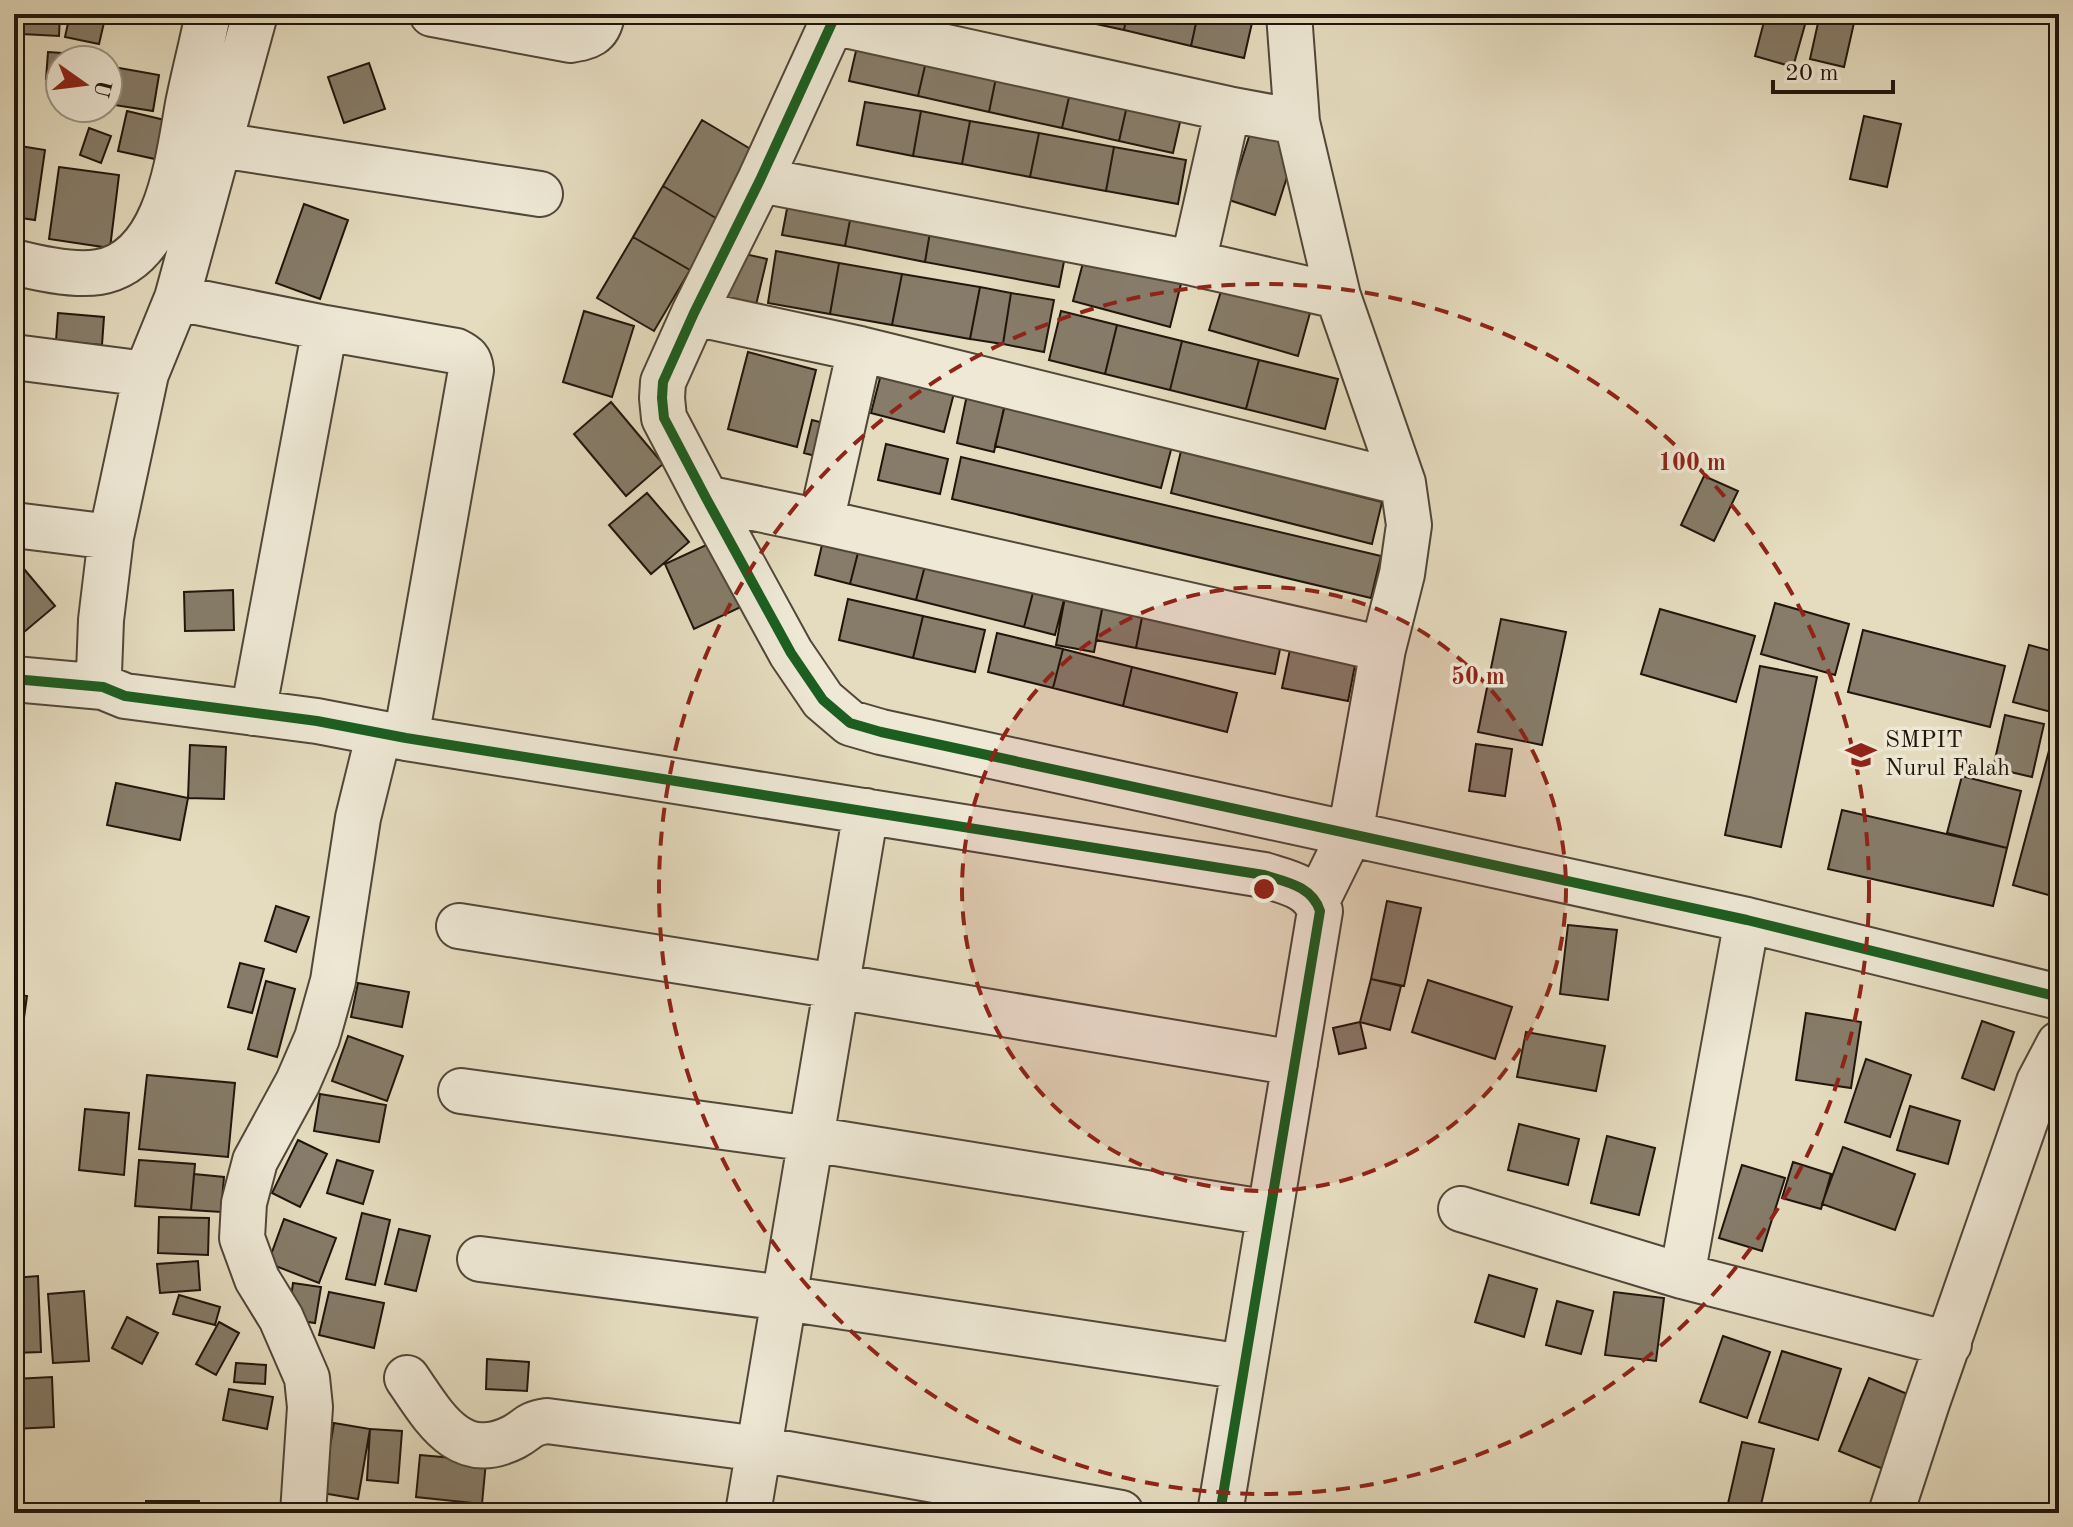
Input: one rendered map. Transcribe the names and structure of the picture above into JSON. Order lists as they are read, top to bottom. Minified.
{"places":{"school or university":["SMPIT Nurul Falah"]},"scale_bar":"20 m","north":"right","rings":["100 m","50 m"]}
